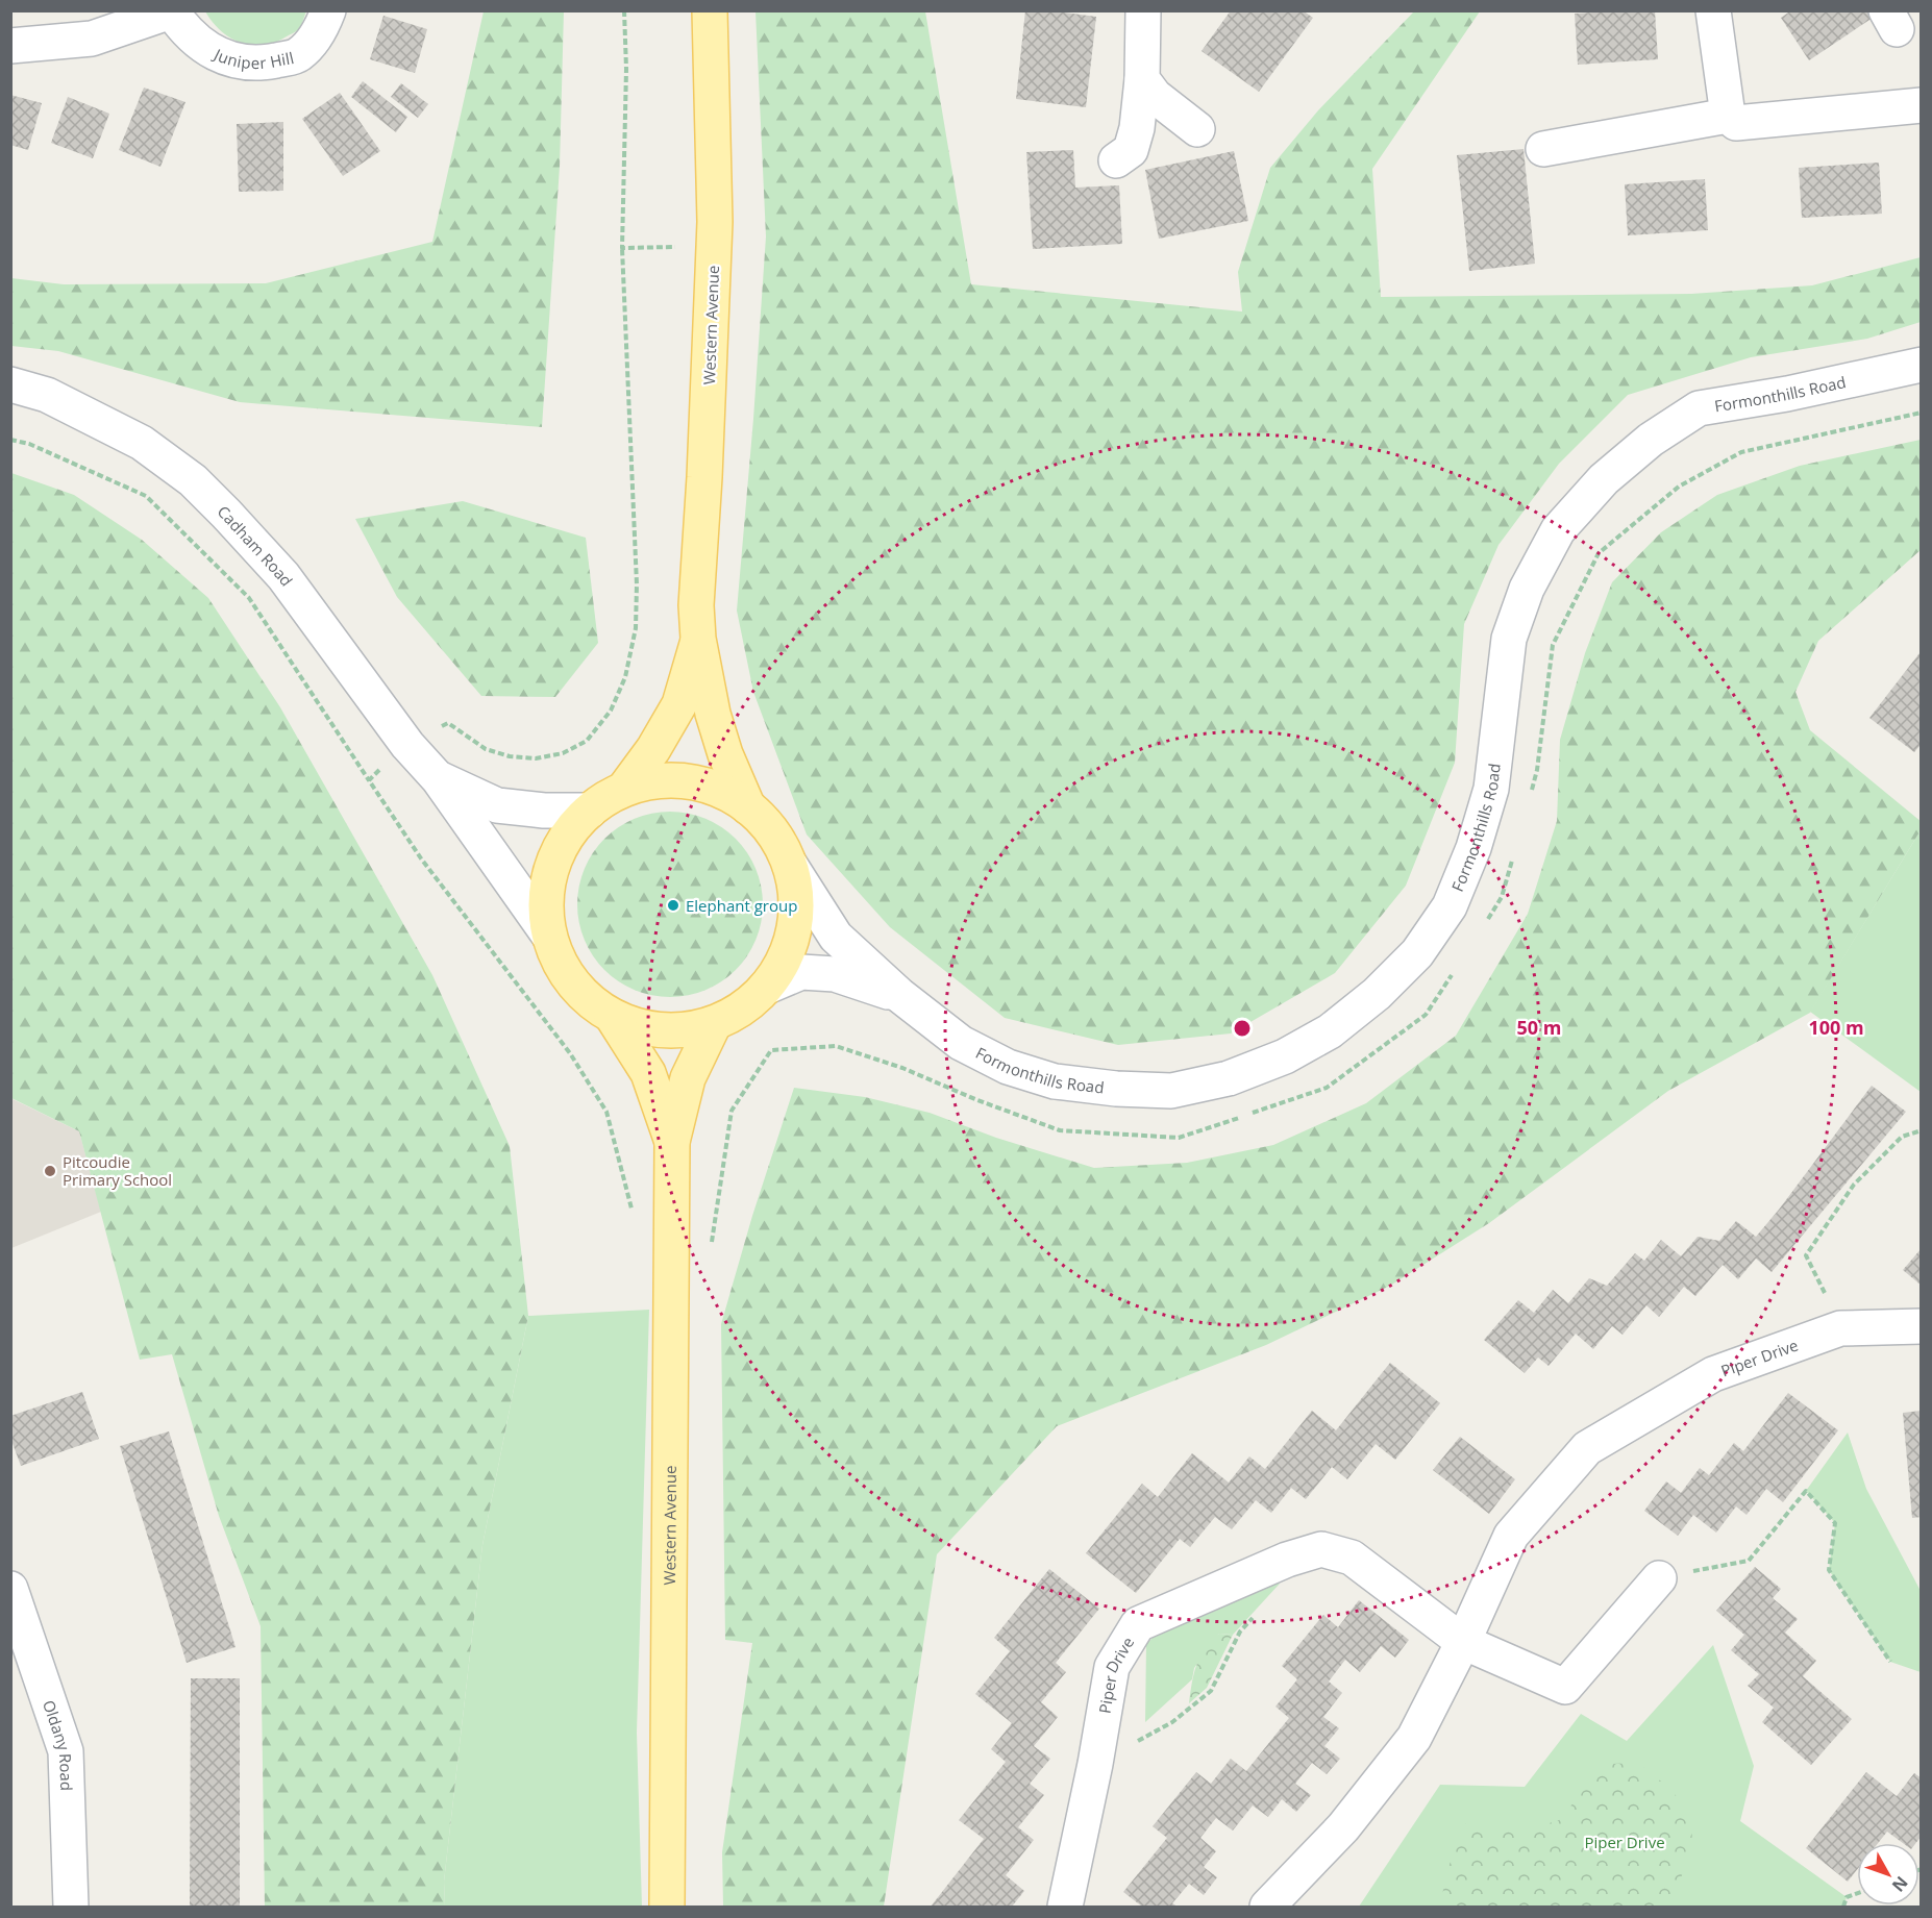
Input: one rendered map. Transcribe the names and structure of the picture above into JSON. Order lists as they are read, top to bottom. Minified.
{"streets":{"main road":["Western Avenue"],"street":["Juniper Hill","Formonthills Road","Cadham Road","Piper Drive","Oldany Road"]},"parks":["Piper Drive"],"places":["Elephant group","Pitcoudie Primary School"],"north":"bottom right","rings":["50 m","100 m"]}
